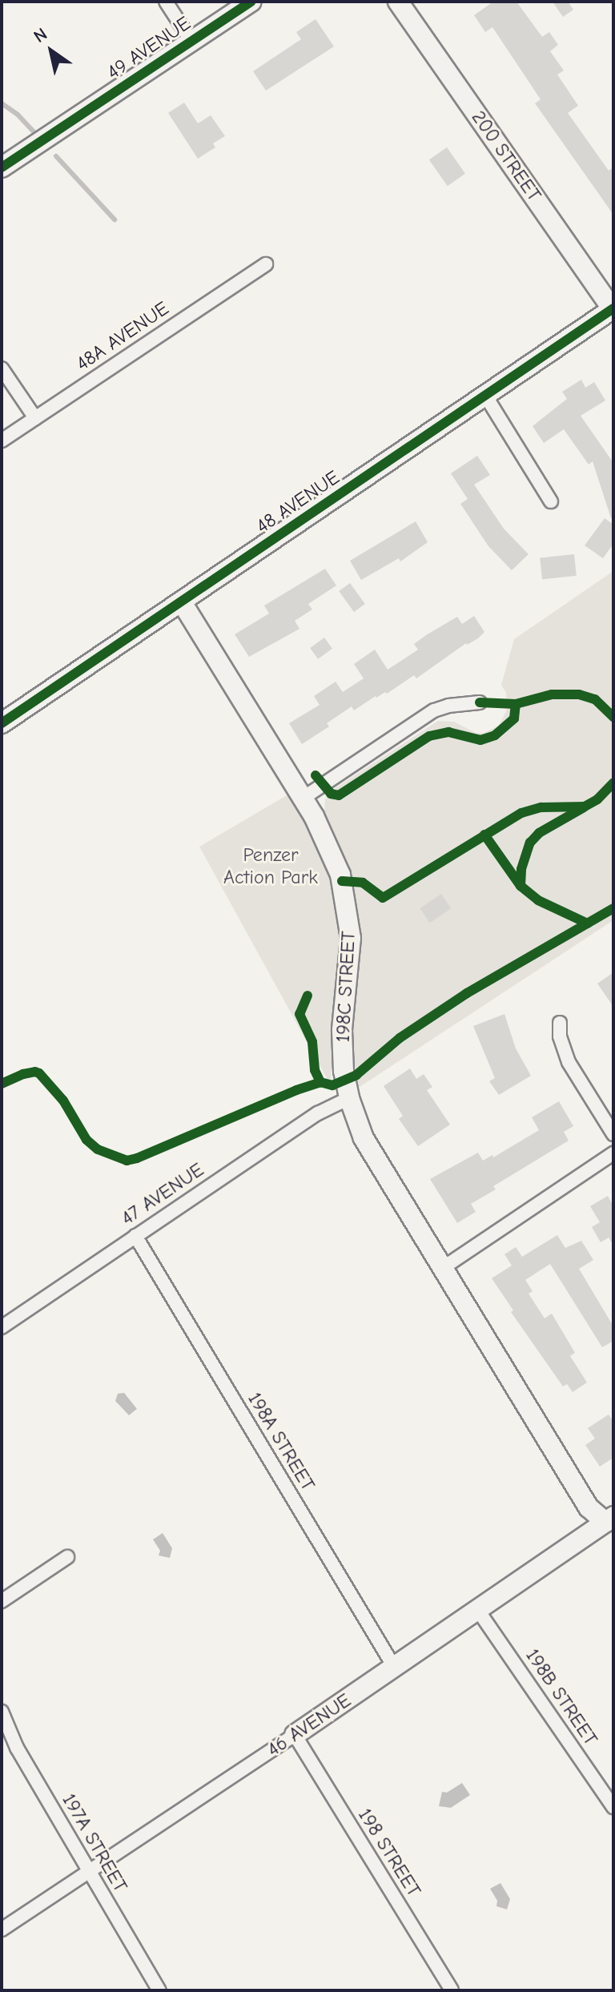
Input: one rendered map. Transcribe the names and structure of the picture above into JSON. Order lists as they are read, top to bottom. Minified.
{"streets":{"street":["49 AVENUE","200 STREET","48A AVENUE","48 AVENUE","198C STREET","47 AVENUE","198A STREET","198B STREET","46 AVENUE","197A STREET","198 STREET"]},"crossings":[["200 STREET","48 AVENUE"],["48 AVENUE","198C STREET"],["198C STREET","47 AVENUE"],["198C STREET","46 AVENUE"],["47 AVENUE","198A STREET"],["198A STREET","46 AVENUE"],["198B STREET","46 AVENUE"],["46 AVENUE","197A STREET"],["46 AVENUE","198 STREET"]],"parks":["Penzer Action Park"],"north":"top left"}
